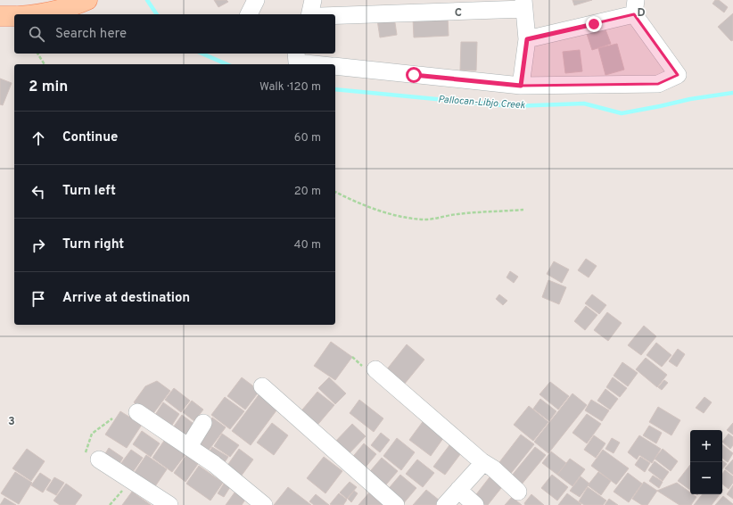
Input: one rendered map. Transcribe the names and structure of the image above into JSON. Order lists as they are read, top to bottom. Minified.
{"water":["Pallocan-Libjo Creek"],"page":{"search":"Search here","heading":["2 min","Walk · 120 m"],"list":[["Continue","60 m"],["Turn left","20 m"],["Turn right","40 m"],"Arrive at destination"],"map_buttons":["+","−"]},"grid":{"columns":["C","D"],"rows":["3"]}}
